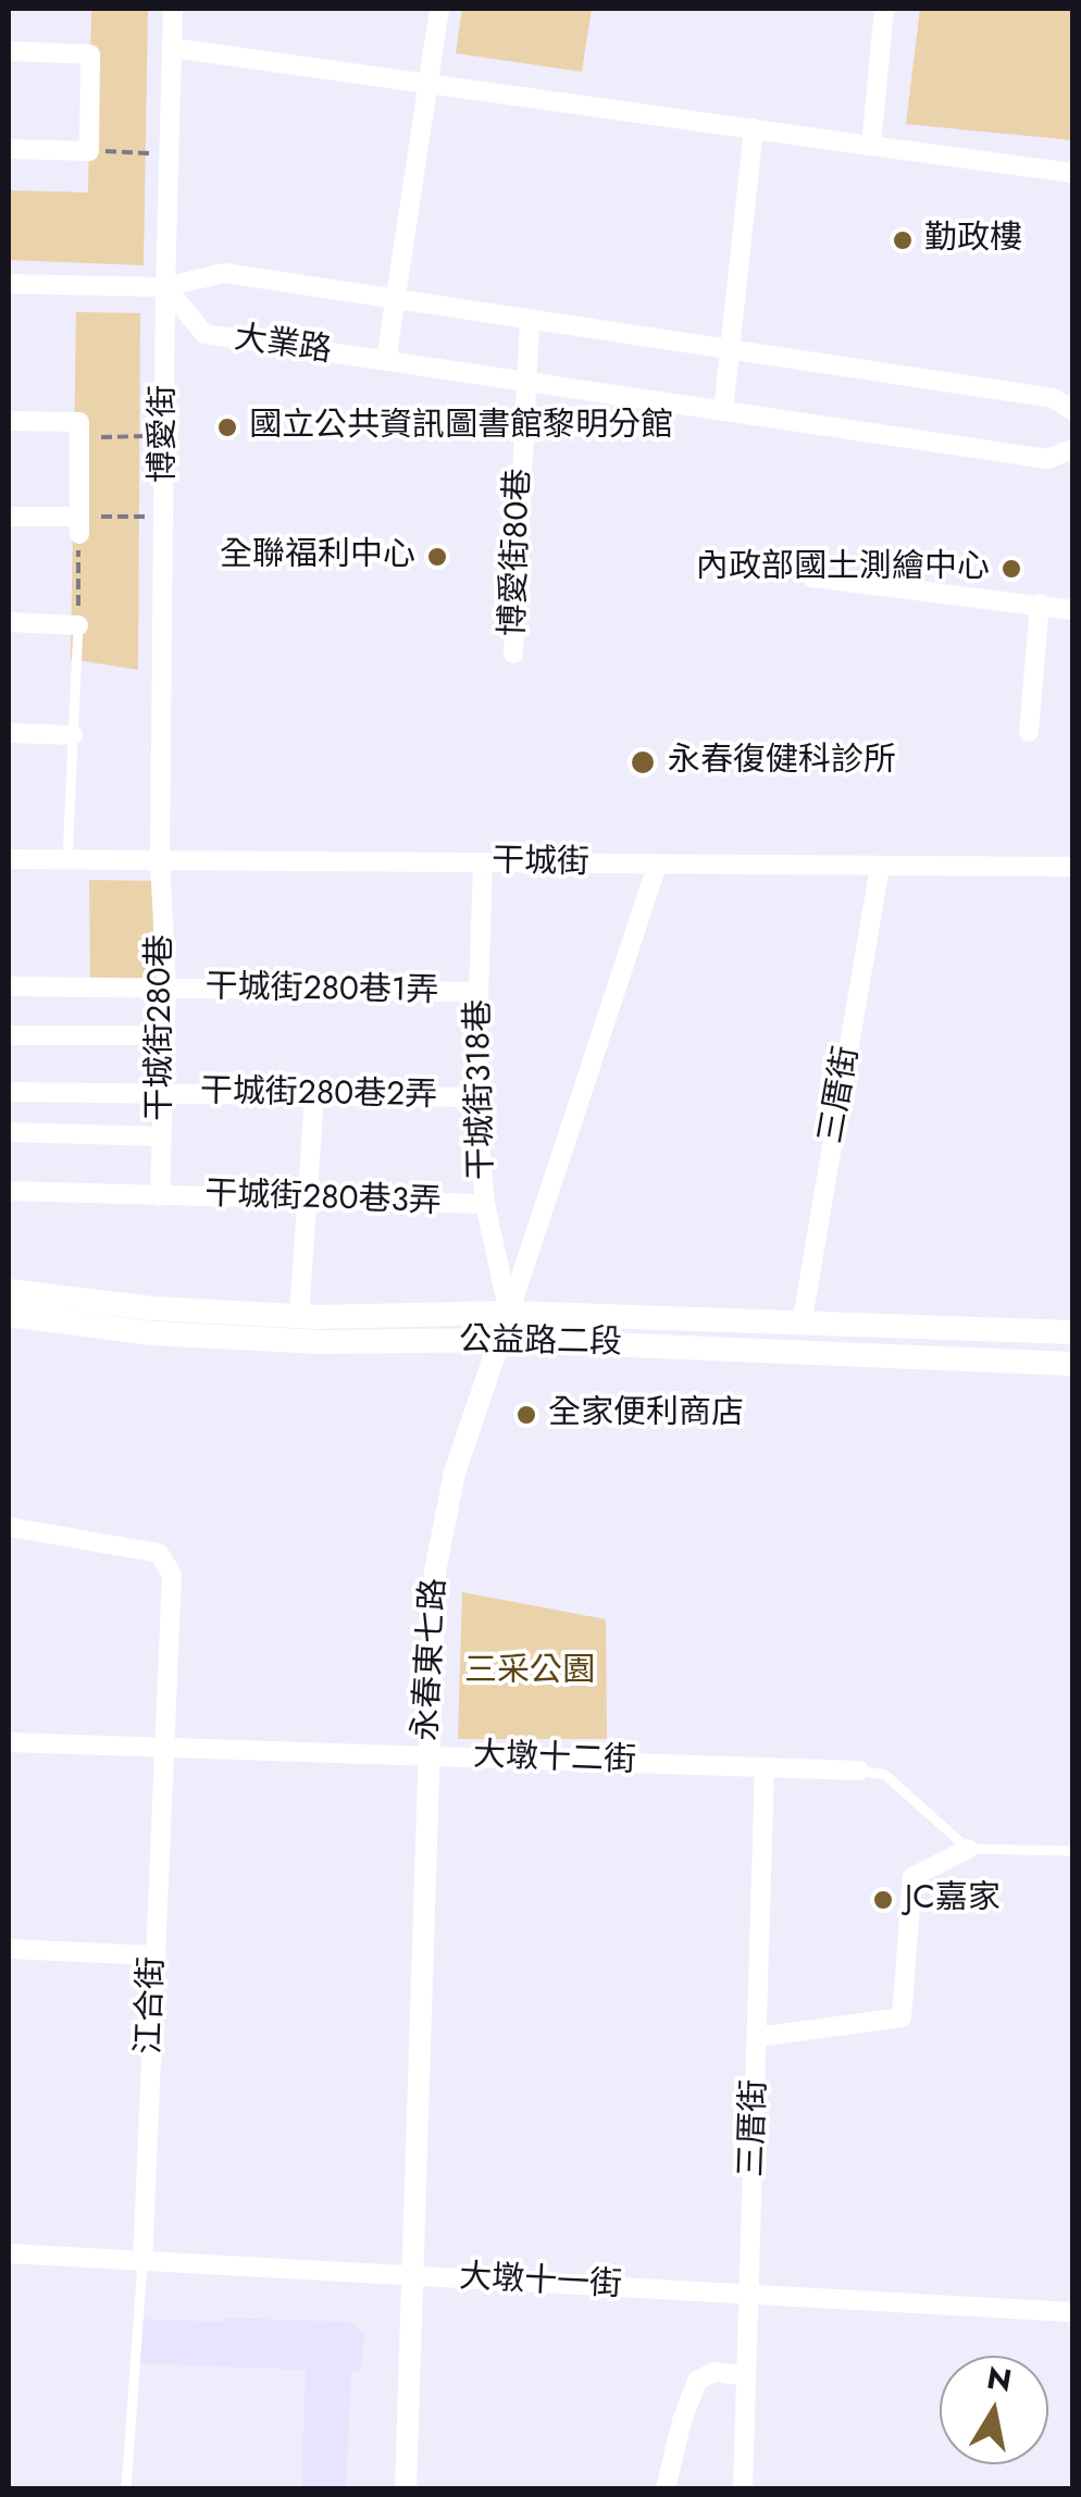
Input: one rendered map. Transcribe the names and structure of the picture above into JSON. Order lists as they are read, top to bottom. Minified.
{"streets":{"main road":["公益路二段"],"street":["大業路","博愛街","博愛街80巷","干城街","干城街280巷1弄","干城街280巷","干城街318巷","干城街280巷2弄","三厝街","干城街280巷3弄","永春東七路","大墩十二街","江合街","大墩十一街"]},"crossings":[["大業路","博愛街"],["大業路","博愛街80巷"],["博愛街","干城街"],["博愛街","干城街280巷"],["干城街","干城街280巷"],["干城街","干城街318巷"],["干城街","三厝街"],["干城街","永春東七路"],["干城街280巷1弄","干城街280巷"],["干城街280巷1弄","干城街318巷"],["干城街280巷","干城街280巷2弄"],["干城街280巷","干城街280巷3弄"],["干城街318巷","干城街280巷2弄"],["干城街318巷","干城街280巷3弄"],["干城街318巷","公益路二段"],["干城街318巷","永春東七路"],["三厝街","公益路二段"],["三厝街","大墩十二街"],["三厝街","大墩十一街"],["公益路二段","永春東七路"],["永春東七路","大墩十二街"],["永春東七路","大墩十一街"],["大墩十二街","江合街"],["江合街","大墩十一街"]],"parks":["三采公園"],"places":["勤政樓","國立公共資訊圖書館黎明分館","全聯福利中心","內政部國土測繪中心","永春復健科診所","全家便利商店","JC嘉家"],"north":"top"}
